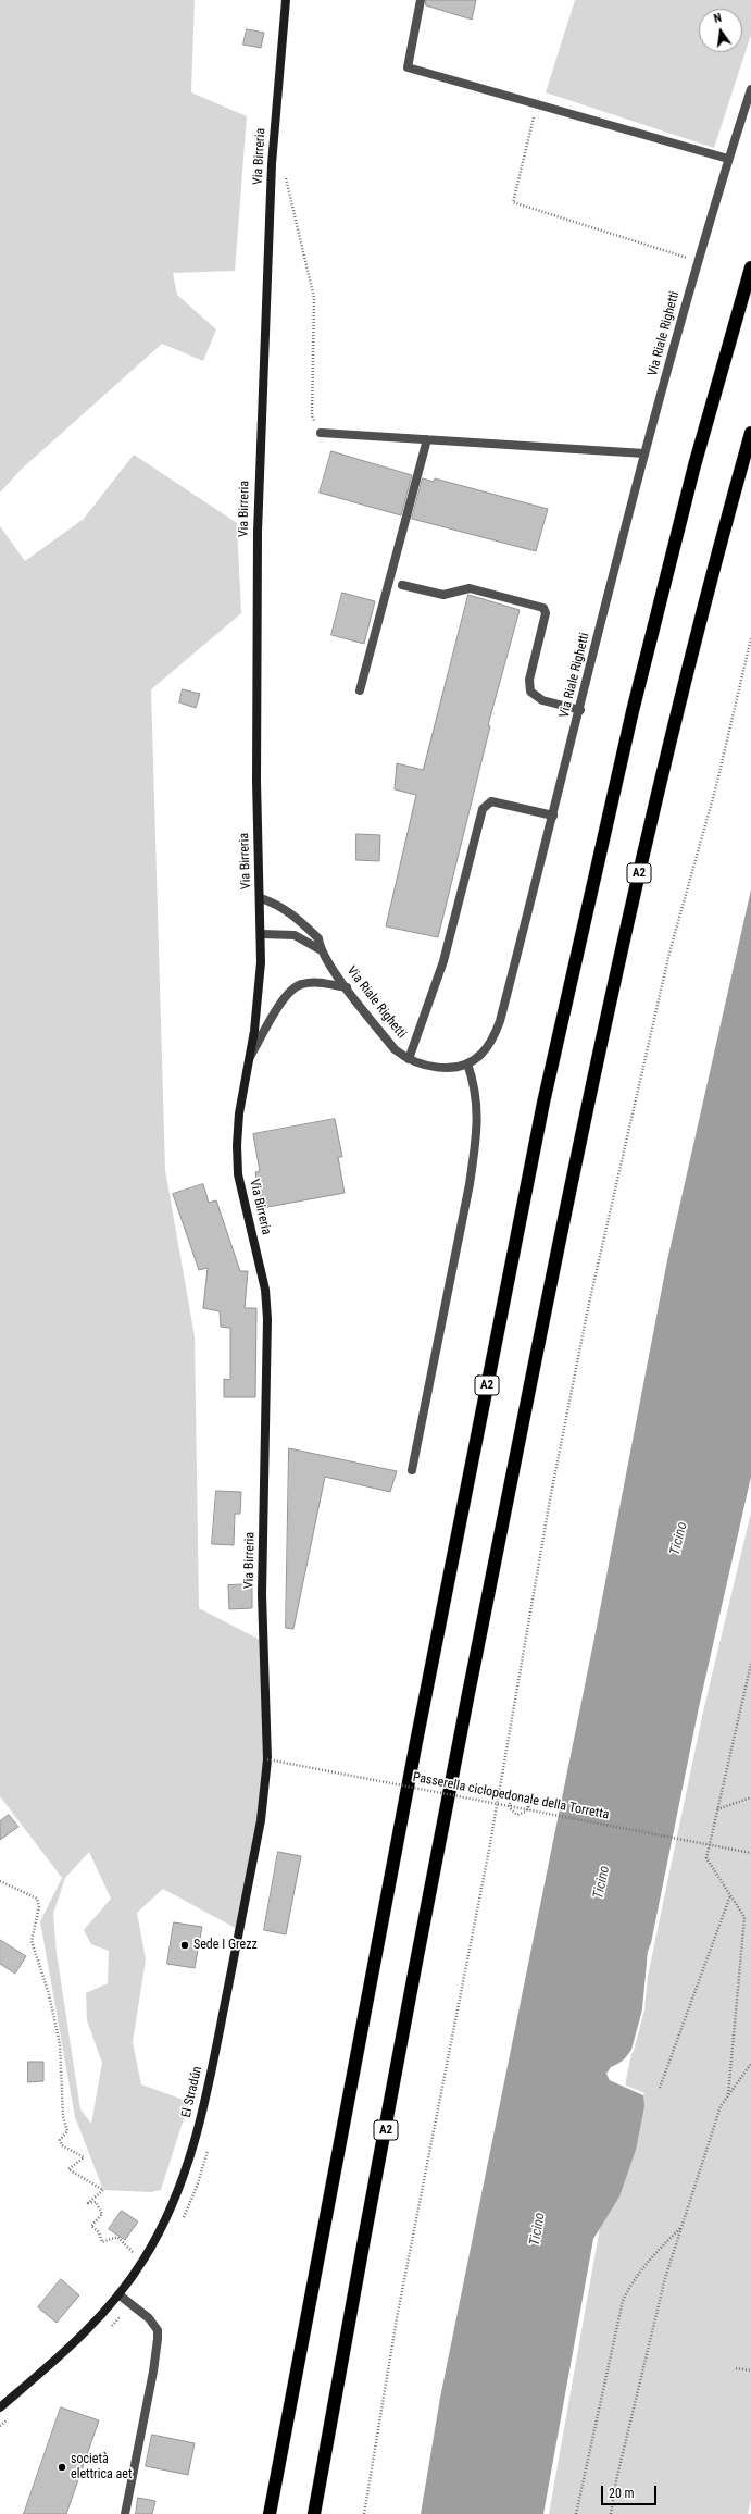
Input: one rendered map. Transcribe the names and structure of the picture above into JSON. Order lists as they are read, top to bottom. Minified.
{"streets":{"highway":["A2"],"street":["Via Birreria","Via Riale Righetti","El Stradún"],"path":["Passerella ciclopedonale della Torretta"]},"crossings":[["Via Birreria","Via Riale Righetti"],["Via Birreria","El Stradún"],["Passerella ciclopedonale della Torretta","El Stradún"]],"water":["Ticino"],"places":["Sede I Grezz","società elettrica aet"],"scale_bar":"20 m","north":"top"}
